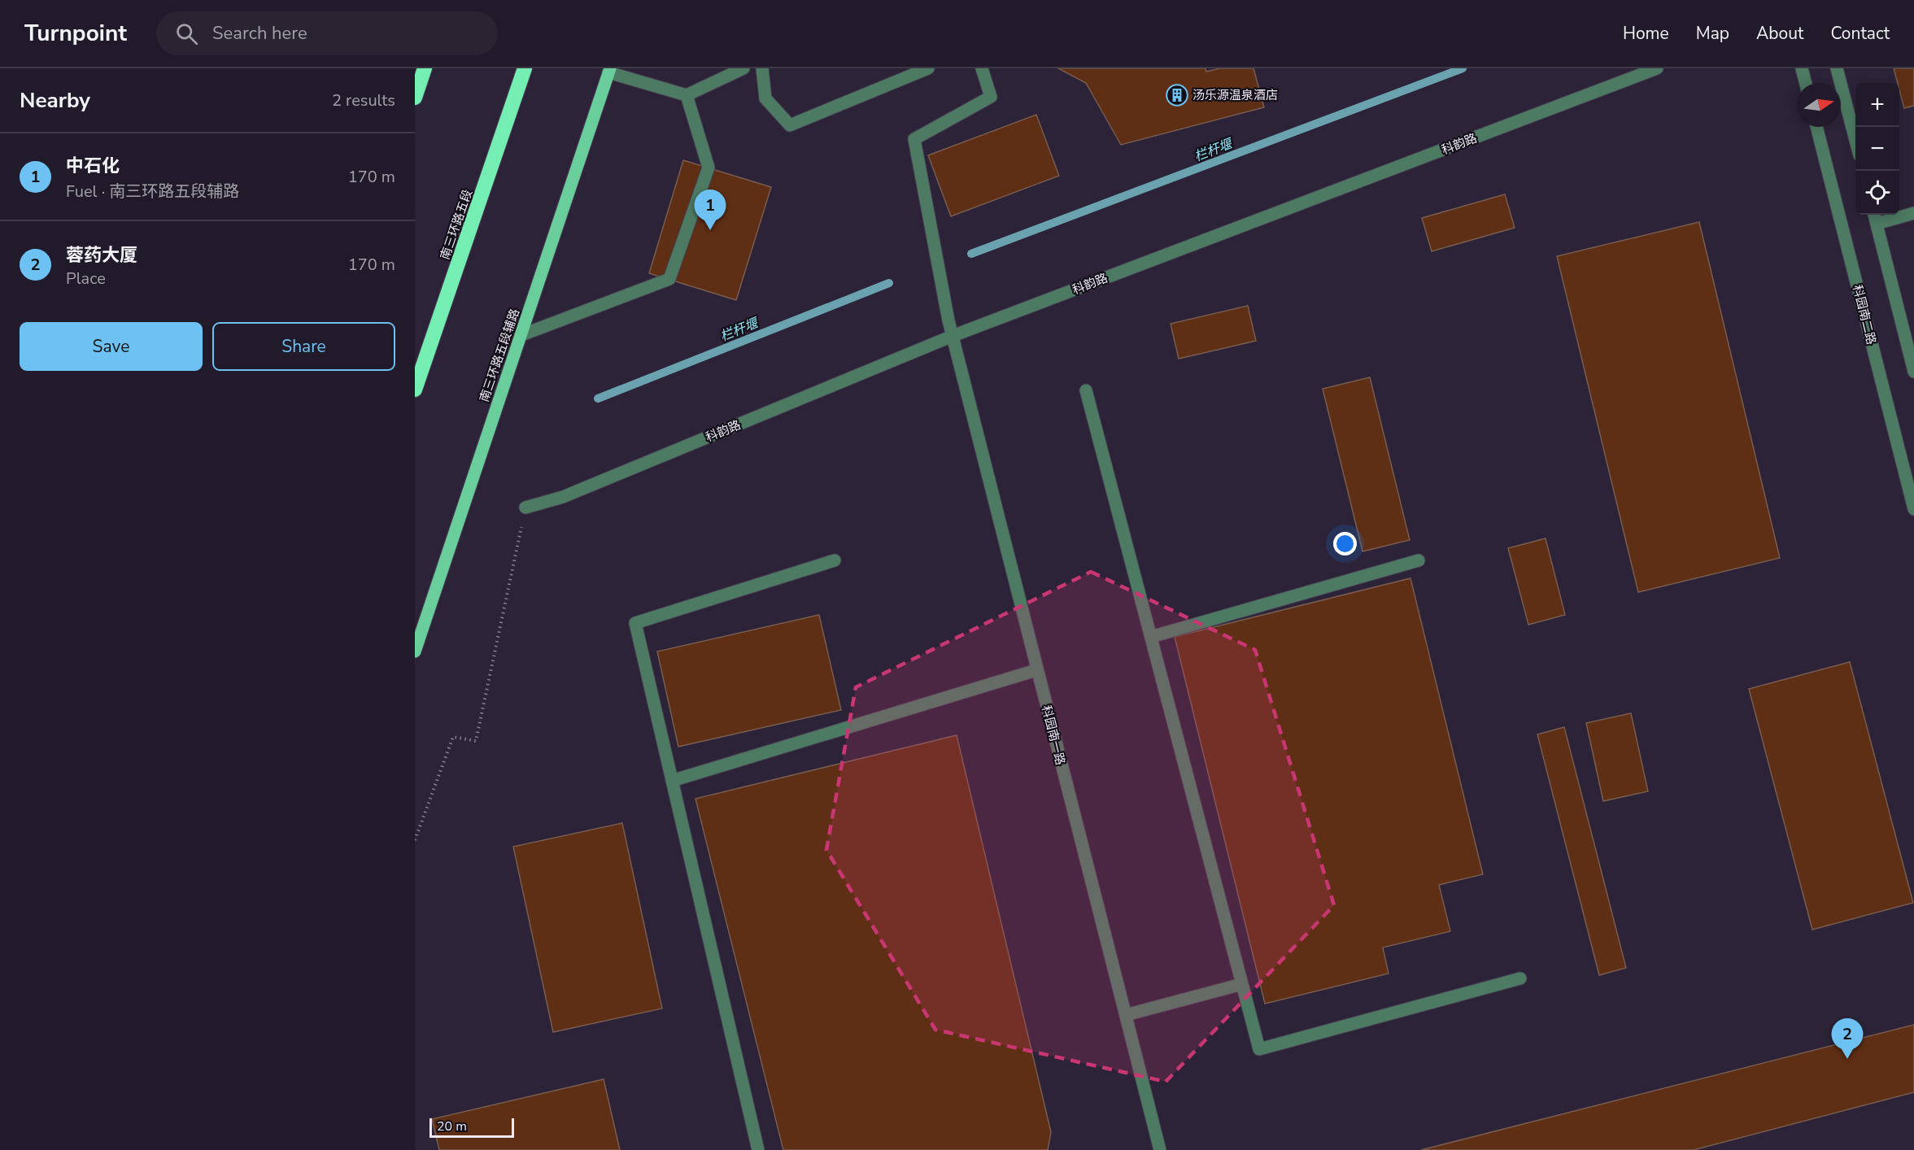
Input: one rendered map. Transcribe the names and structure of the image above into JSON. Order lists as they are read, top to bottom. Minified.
{"streets":{"highway":["南三环路五段"],"main road":["南三环路五段辅路"],"street":["科韵路","科园南二路","科园南一路"]},"crossings":[["科韵路","科园南一路"]],"water":["栏杆堰"],"places":{"building":["汤乐源温泉酒店"]},"scale_bar":"20 m","north":"right","page":{"header":"Turnpoint","search":"Search here","nav":["Home","Map","About","Contact"],"heading":["Nearby","2 results"],"map_buttons":["+","−"],"list":[{"mark":"1","name":"中石化","note":"Fuel · 南三环路五段辅路","value":"170 m"},{"mark":"2","name":"蓉药大厦","note":"Place","value":"170 m"}],"pins":["1","2"],"buttons":["Save","Share"],"scale":"20 m"}}
